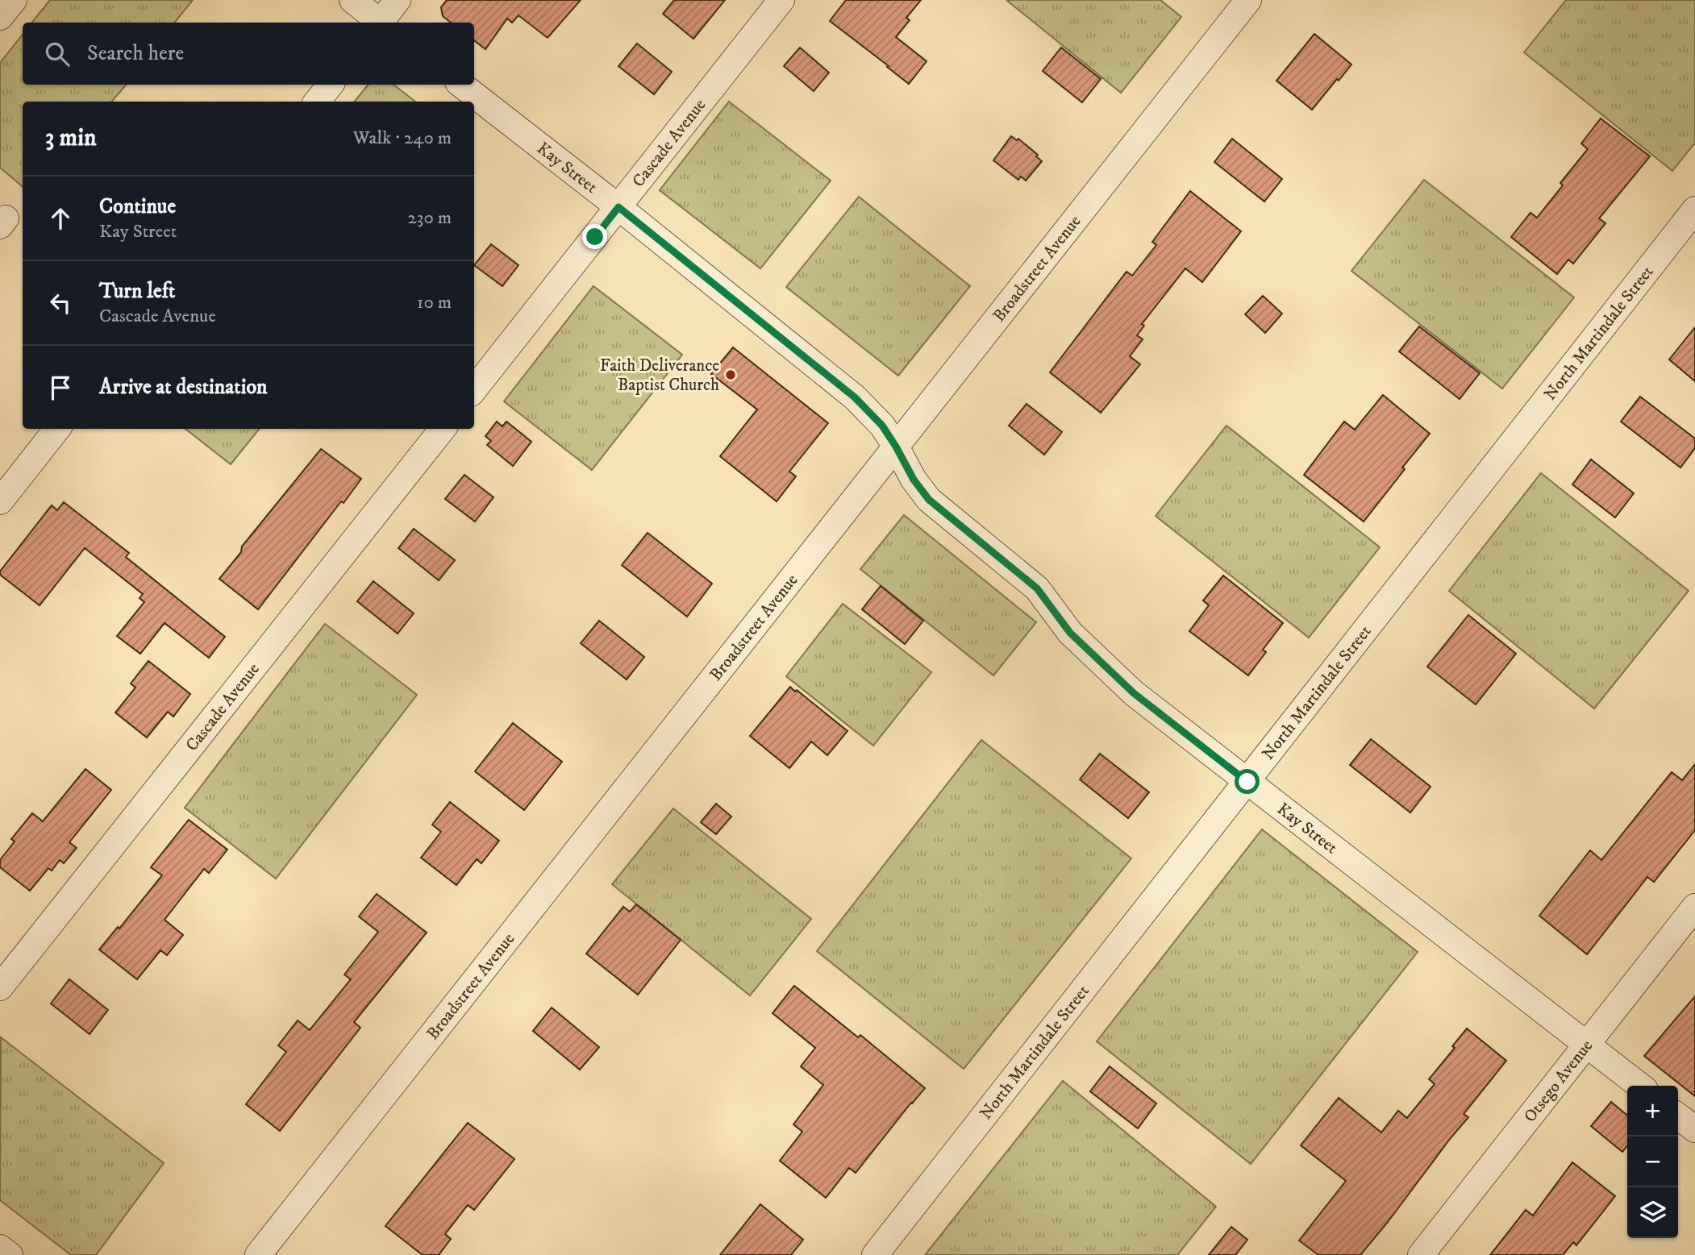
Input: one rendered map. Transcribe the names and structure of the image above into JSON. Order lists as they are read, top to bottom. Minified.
{"streets":{"street":["Cascade Avenue","Kay Street","Broadstreet Avenue","North Martindale Street","Otsego Avenue"]},"crossings":[["Cascade Avenue","Kay Street"],["Kay Street","Broadstreet Avenue"],["Kay Street","North Martindale Street"],["Kay Street","Otsego Avenue"]],"places":["Faith Deliverance Baptist Church"],"page":{"search":"Search here","heading":["3 min","Walk · 240 m"],"list":[["Continue","Kay Street","230 m"],["Turn left","Cascade Avenue","10 m"],"Arrive at destination"],"map_buttons":["+","−"]}}
